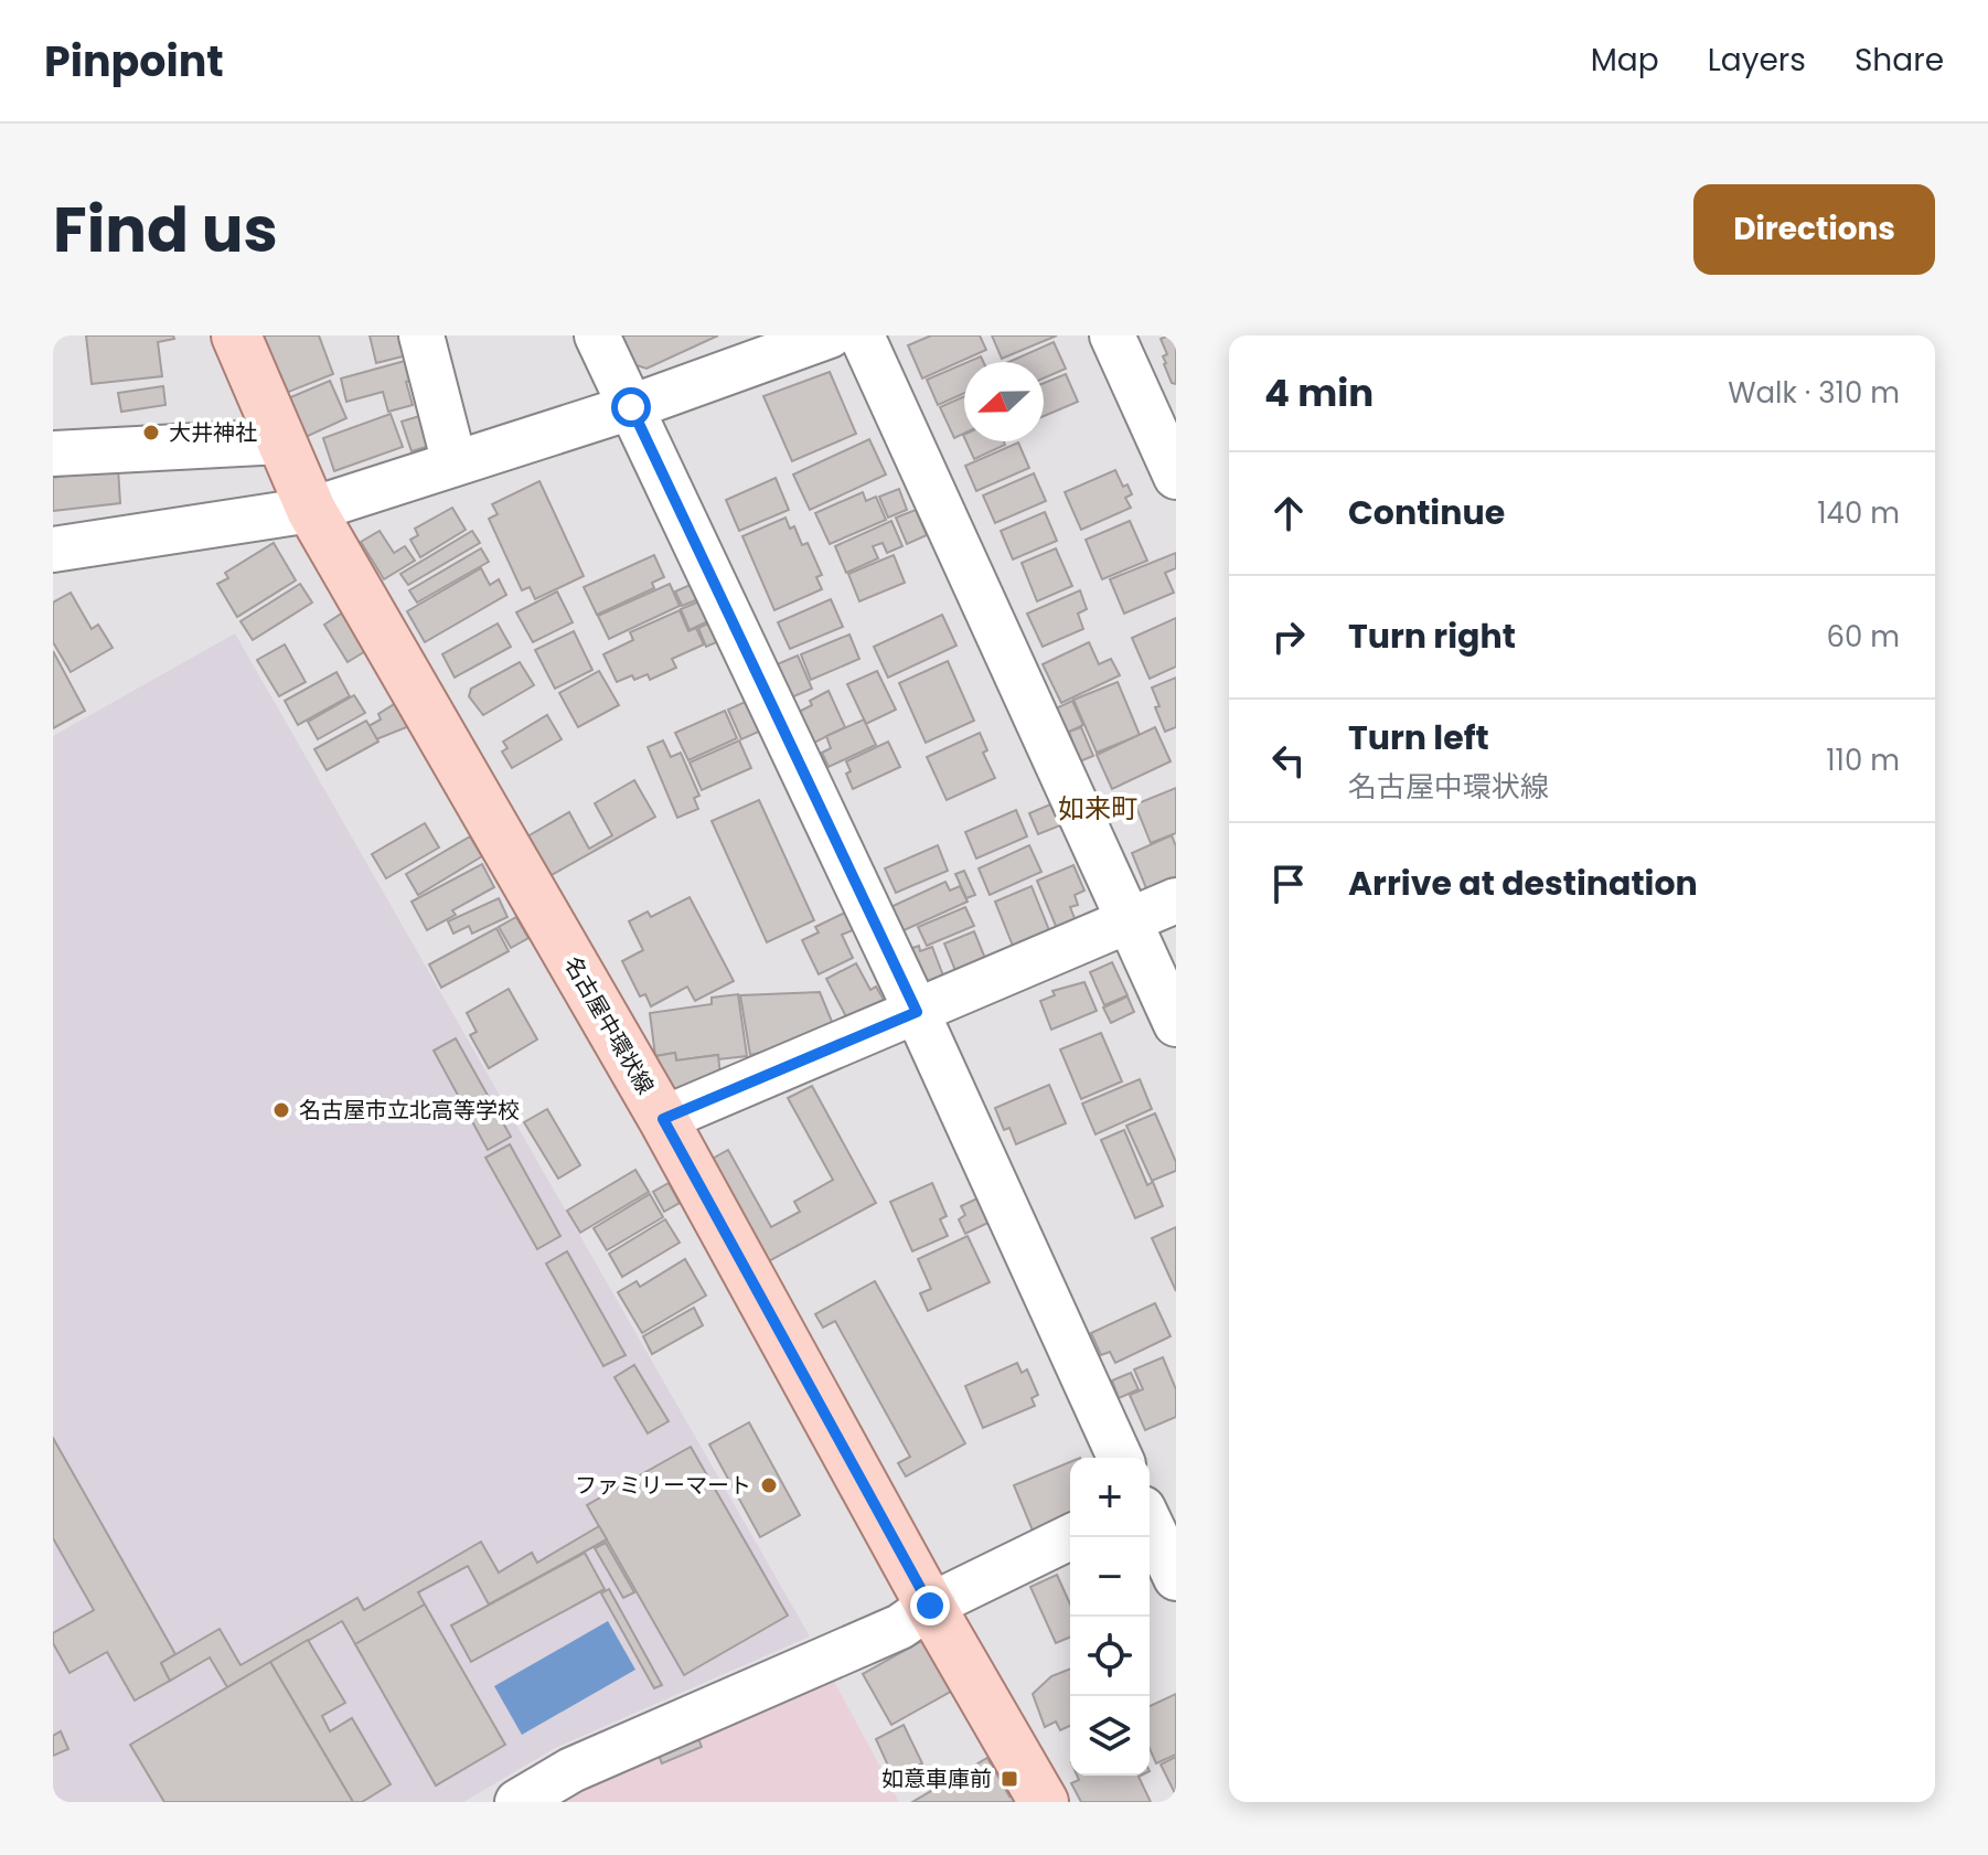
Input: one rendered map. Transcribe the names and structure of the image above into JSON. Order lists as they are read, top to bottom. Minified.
{"streets":{"main road":["名古屋中環状線"]},"districts":["如来町"],"places":{"other":["大井神社","名古屋市立北高等学校","ファミリーマート"],"transit":["如意車庫前"]},"north":"left","page":{"header":"Pinpoint","nav":["Map","Layers","Share"],"title":"Find us","buttons":"Directions","heading":["4 min","Walk · 310 m"],"list":[["Continue","140 m"],["Turn right","60 m"],["Turn left","名古屋中環状線","110 m"],"Arrive at destination"],"map_buttons":["+","−"]}}
